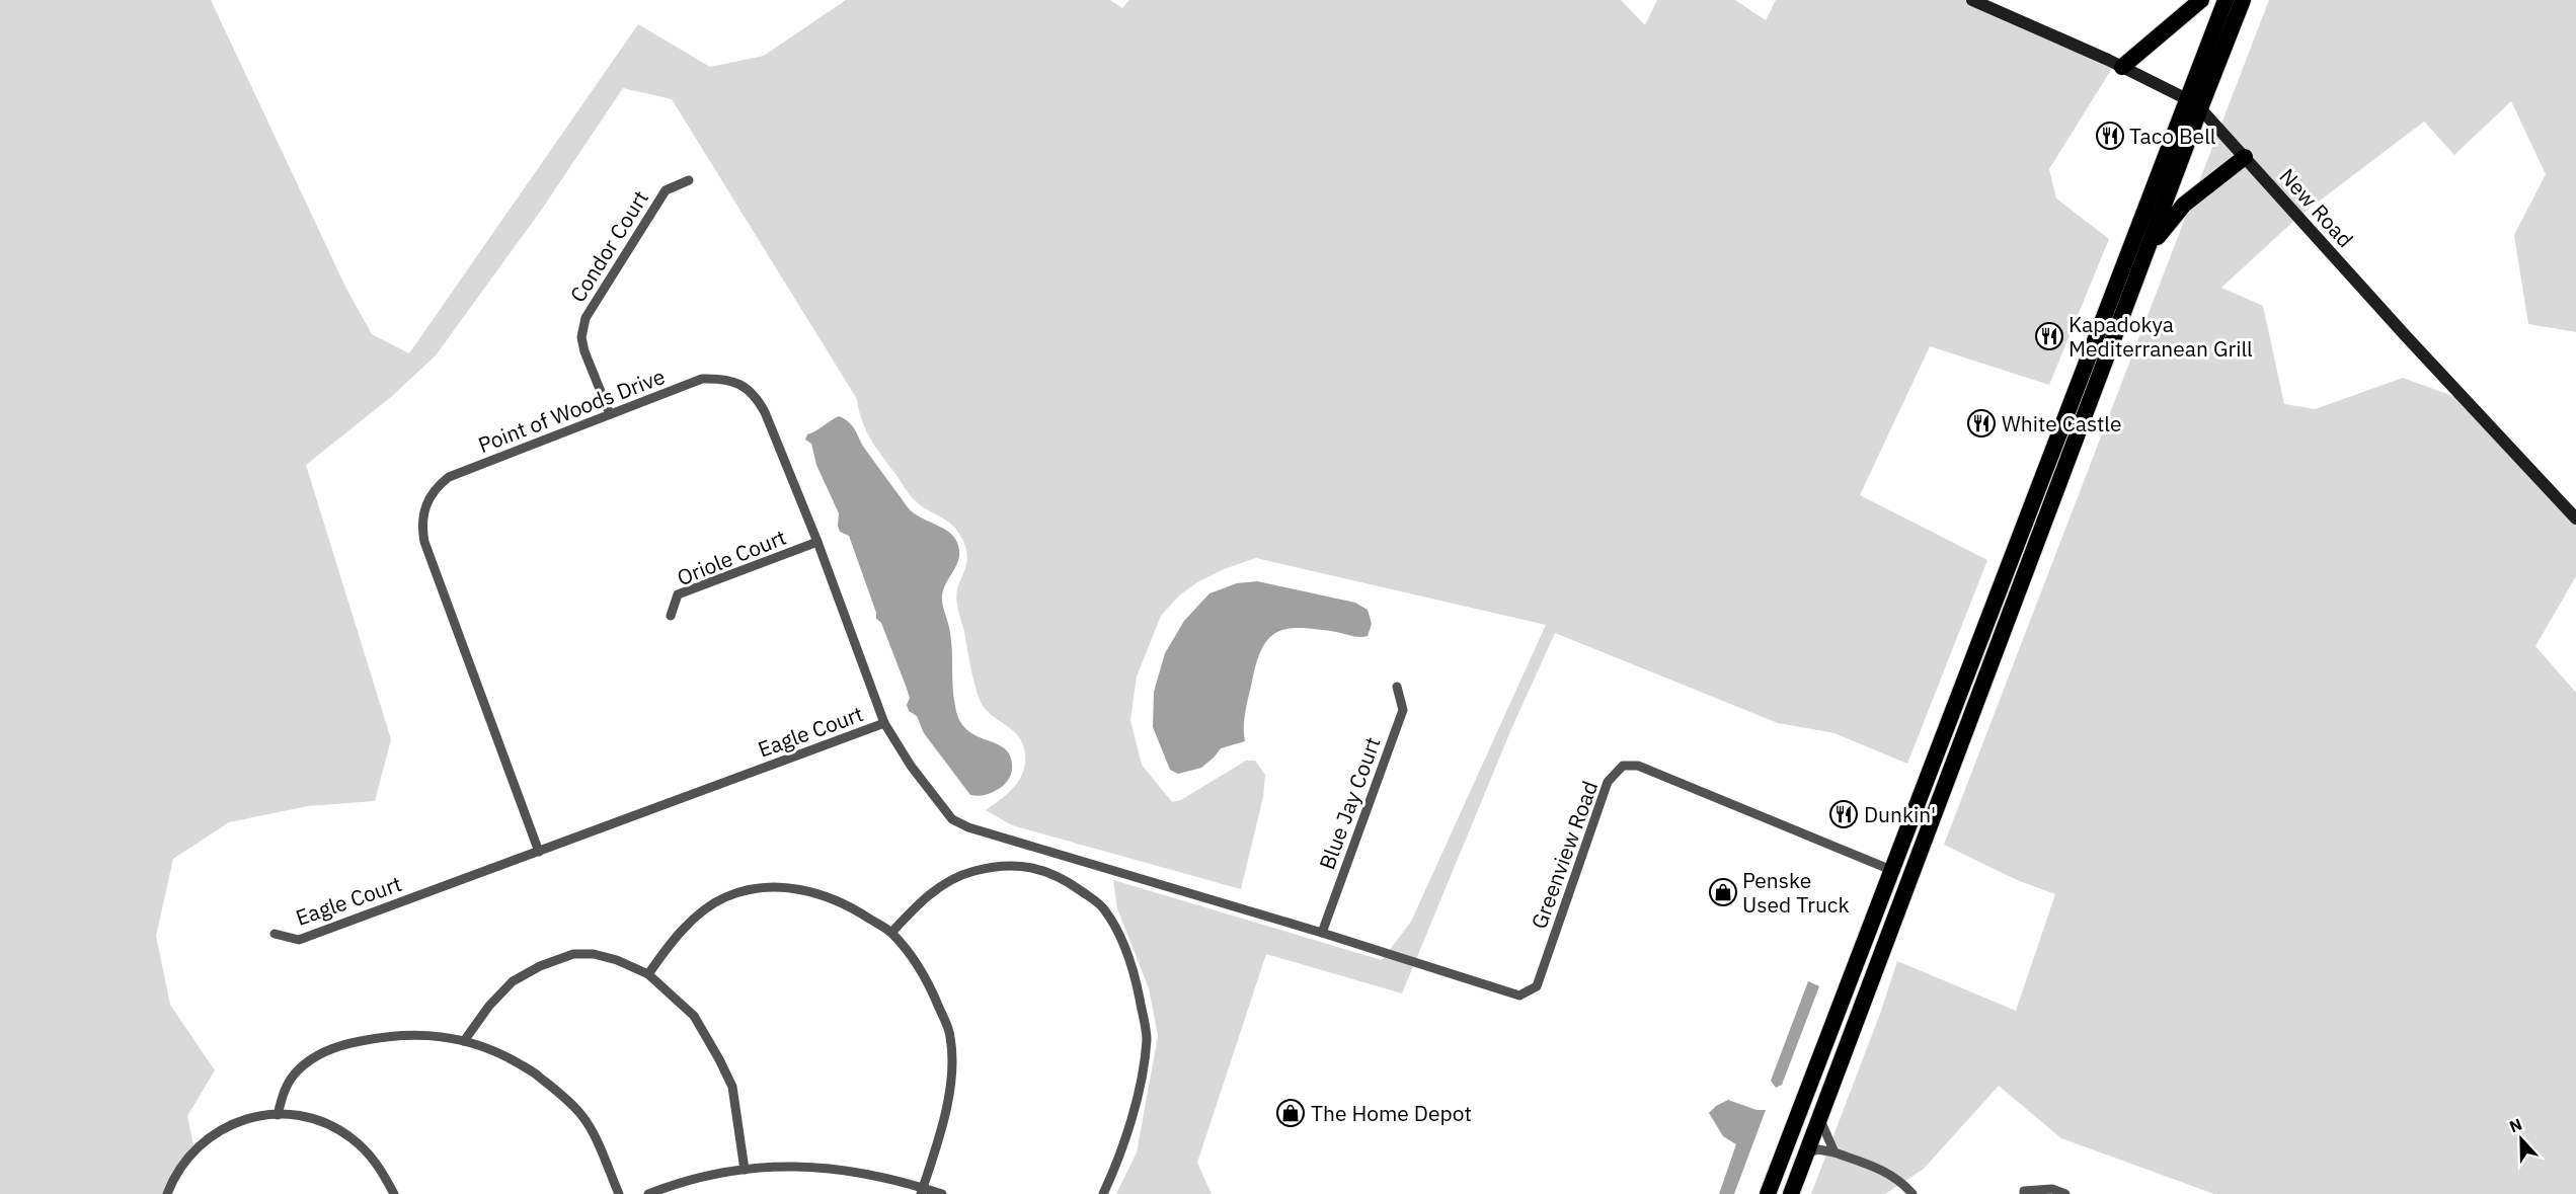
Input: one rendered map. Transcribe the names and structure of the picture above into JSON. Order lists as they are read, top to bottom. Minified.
{"streets":{"street":["New Road","Condor Court","Point of Woods Drive","Oriole Court","Eagle Court","Blue Jay Court","Greenview Road"]},"crossings":[["Condor Court","Point of Woods Drive"],["Point of Woods Drive","Oriole Court"],["Point of Woods Drive","Eagle Court"],["Eagle Court","Blue Jay Court"],["Eagle Court","Greenview Road"],["Blue Jay Court","Greenview Road"]],"places":{"restaurant":["Taco Bell","Kapadokya Mediterranean Grill","White Castle","Dunkin'"],"shop":["Penske Used Truck","The Home Depot"]},"north":"top"}
